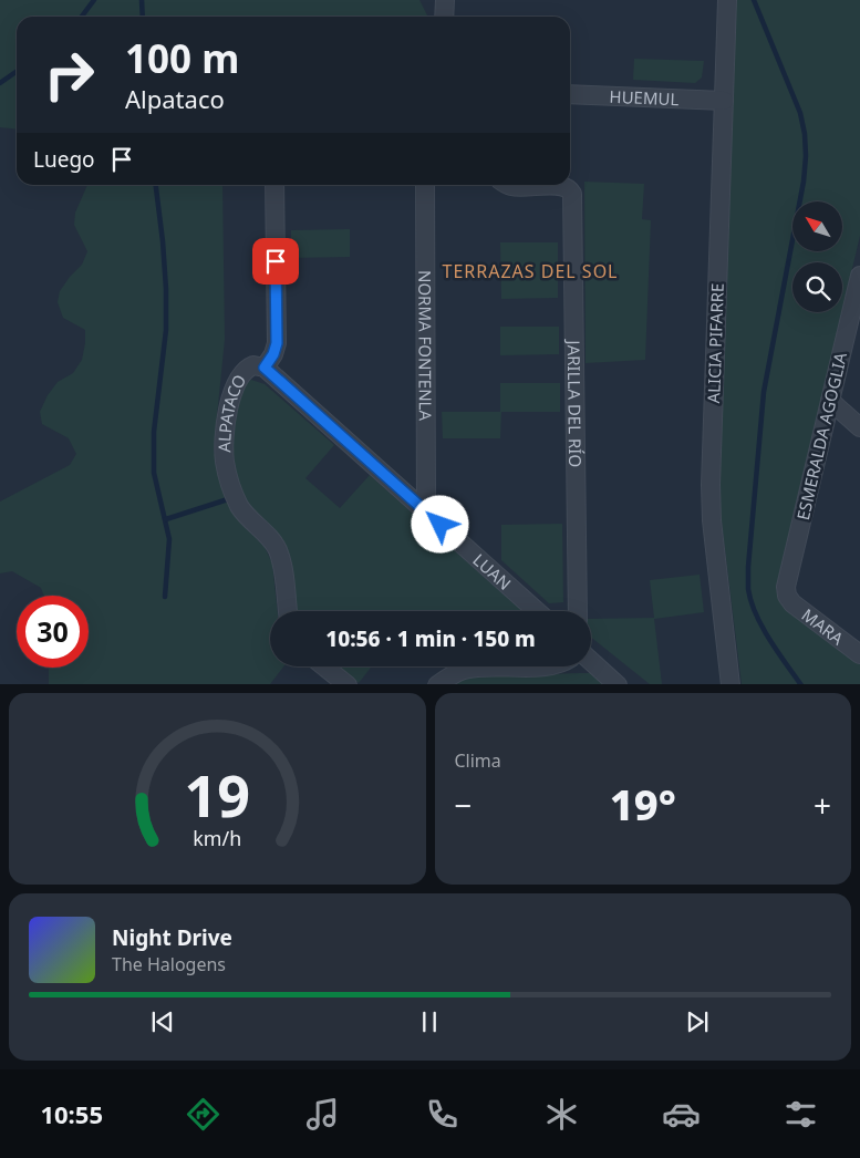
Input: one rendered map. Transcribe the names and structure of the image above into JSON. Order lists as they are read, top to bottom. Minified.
{"streets":{"street":["HUEMUL","ALICIA PIFARRE","NORMA FONTENLA","JARILLA DEL RÍO","ALPATACO","ESMERALDA AGOGLIA","LUAN","MARA"]},"crossings":[["HUEMUL","ALICIA PIFARRE"],["NORMA FONTENLA","LUAN"],["ALPATACO","LUAN"],["ESMERALDA AGOGLIA","MARA"]],"districts":["TERRAZAS DEL SOL"],"north":"top left","page":{"turn":["100 m","Alpataco"],"then":"Luego","limit":"30","trip":"10:56 · 1 min · 150 m","tile":"Clima","heat":["−","19°","+"],"song":["Night Drive","The Halogens"],"tabs":"10:55","gauge":["19","km/h"]}}
